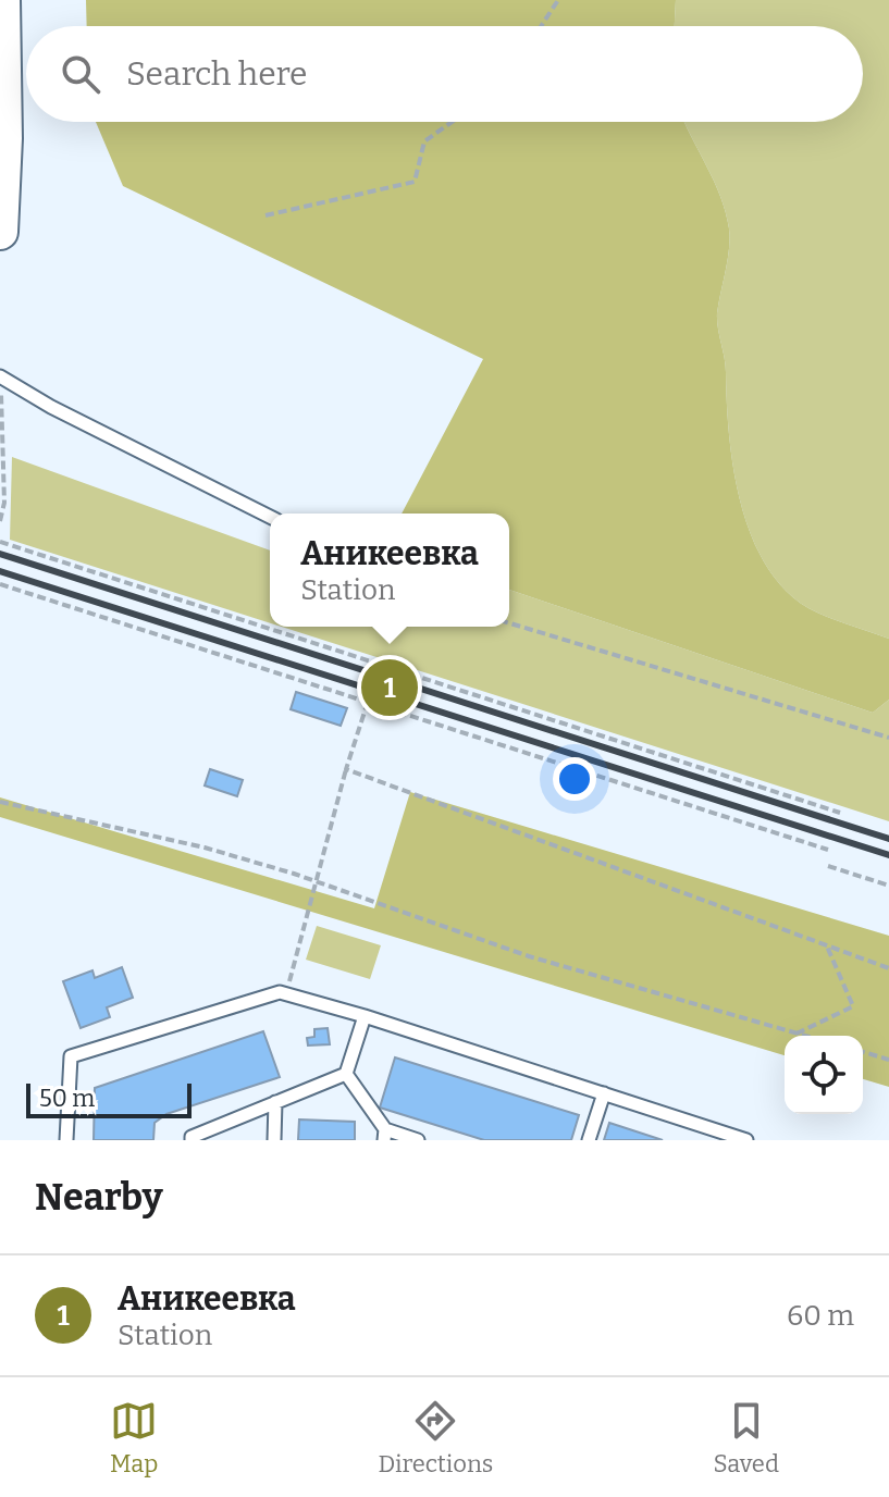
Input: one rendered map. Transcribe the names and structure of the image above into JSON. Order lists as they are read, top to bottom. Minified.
{"scale_bar":"50 m","page":{"search":"Search here","popup":["Аникеевка","Station"],"pins":"1","scale":"50 m","heading":"Nearby","list":[{"mark":"1","name":"Аникеевка","note":"Station","value":"60 m"}],"nav":["Map","Directions","Saved"]}}
